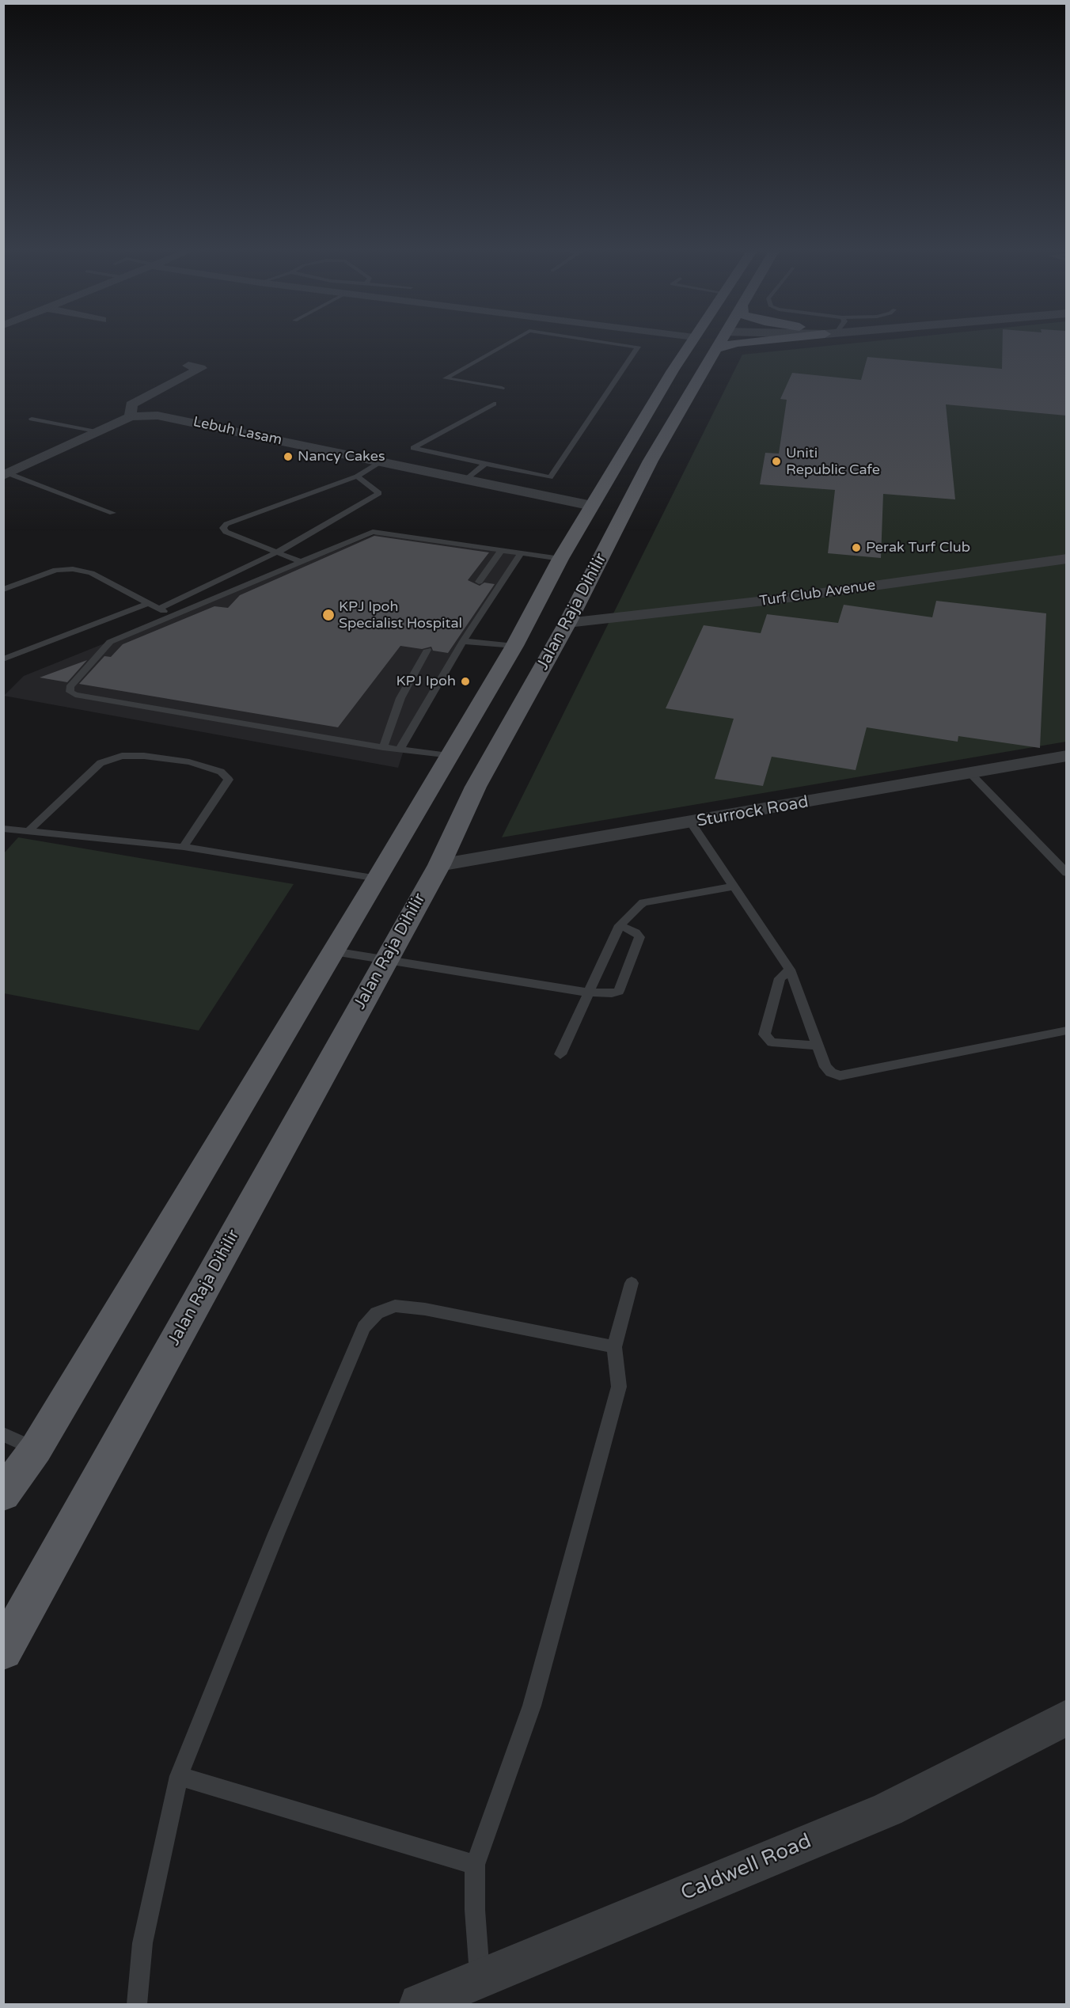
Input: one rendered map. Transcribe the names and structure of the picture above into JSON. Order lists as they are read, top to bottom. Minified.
{"streets":{"main road":["Jalan Raja Dihilir"],"street":["Lebuh Lasam","Turf Club Avenue","Sturrock Road","Caldwell Road"]},"crossings":[["Lebuh Lasam","Jalan Raja Dihilir"],["Turf Club Avenue","Jalan Raja Dihilir"],["Jalan Raja Dihilir","Sturrock Road"]],"places":["Nancy Cakes","Uniti Republic Cafe","Perak Turf Club","KPJ Ipoh Specialist Hospital","KPJ Ipoh"]}
